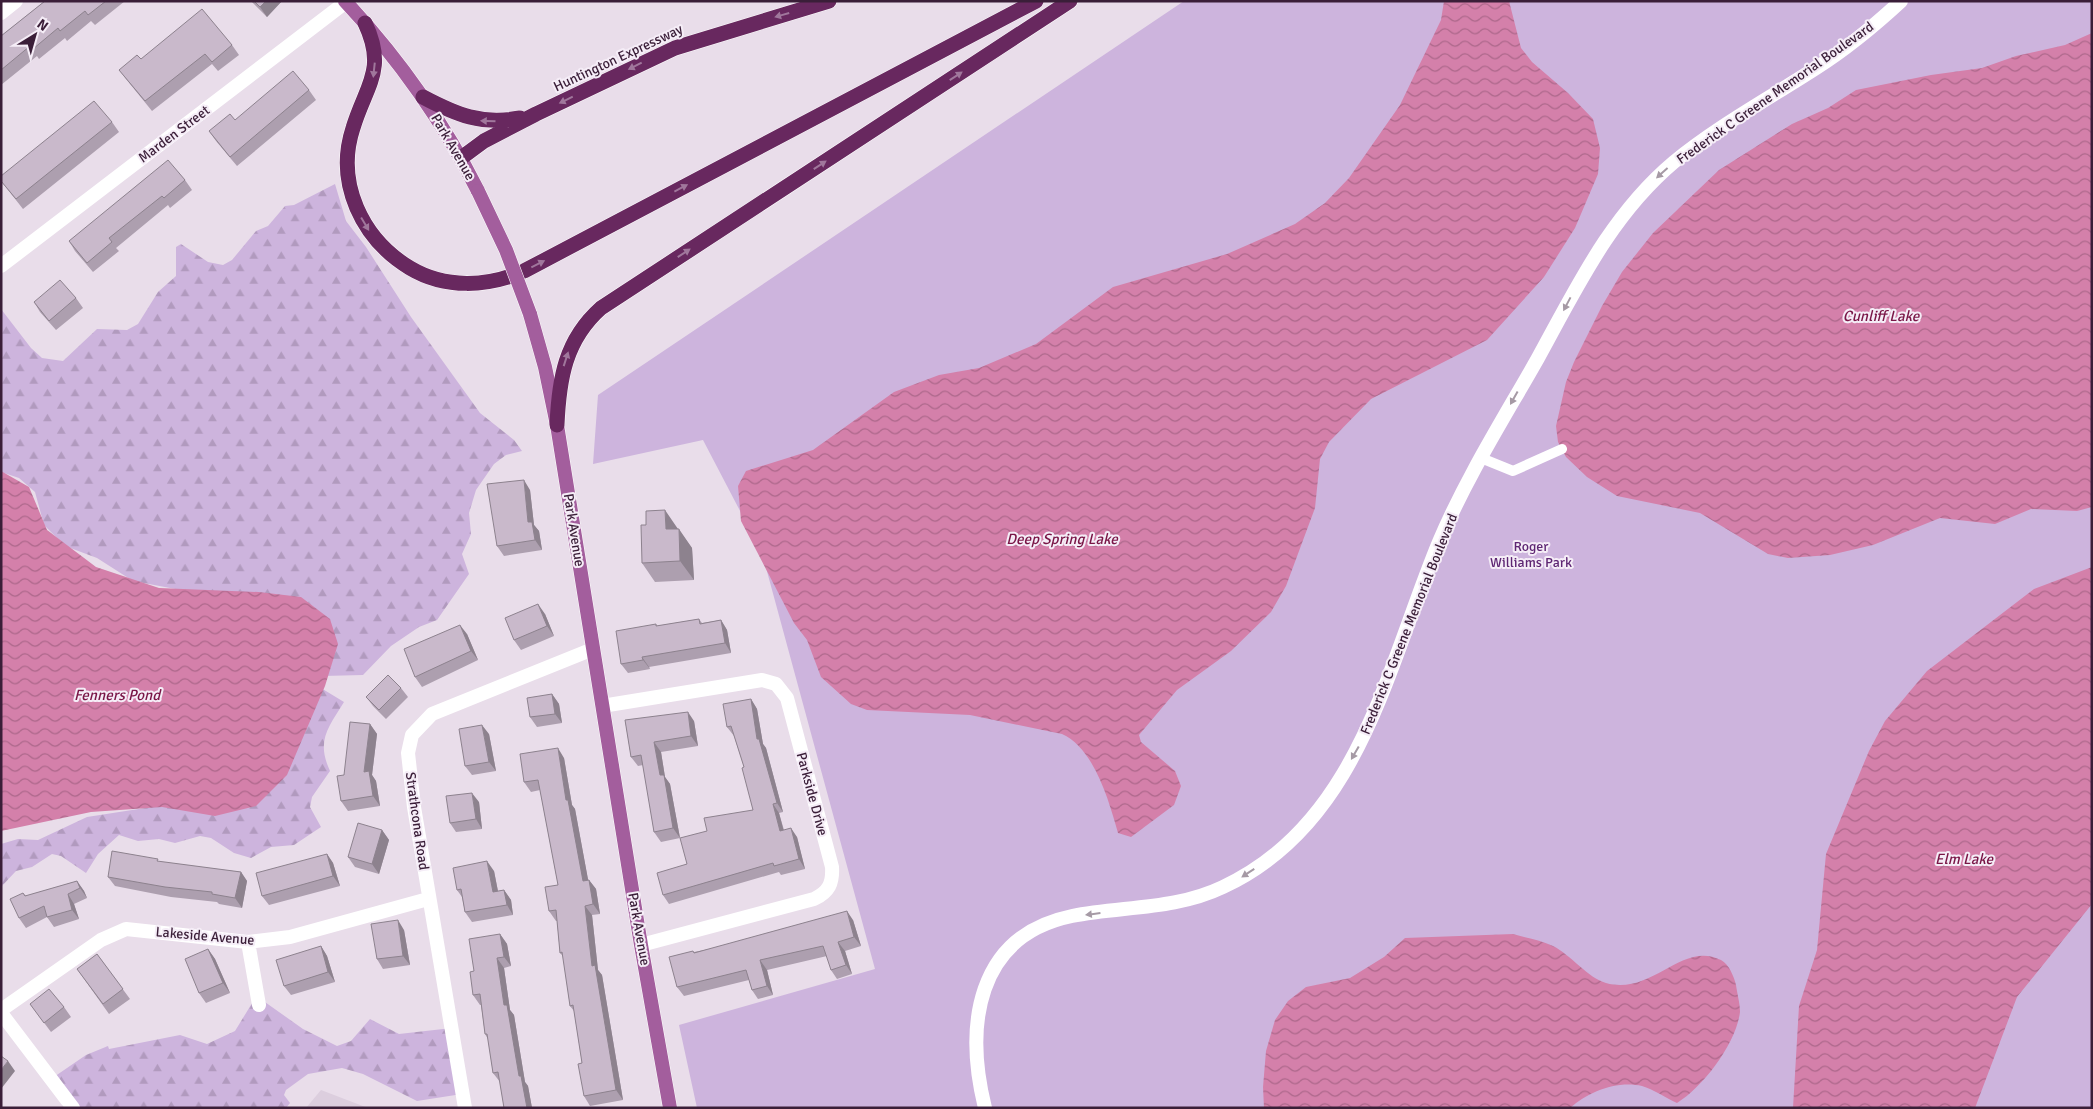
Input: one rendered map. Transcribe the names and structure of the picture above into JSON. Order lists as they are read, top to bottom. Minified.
{"streets":{"highway":["Huntington Expressway"],"main road":["Park Avenue"],"street":["Frederick C Greene Memorial Boulevard","Marden Street","Parkside Drive","Strathcona Road","Lakeside Avenue"]},"crossings":[["Marden Street","Park Avenue"],["Park Avenue","Parkside Drive"],["Park Avenue","Strathcona Road"],["Strathcona Road","Lakeside Avenue"]],"one_way":["Huntington Expressway","Frederick C Greene Memorial Boulevard"],"water":["Cunliff Lake","Deep Spring Lake","Fenners Pond","Elm Lake"],"parks":["Roger Williams Park"],"north":"top right"}
